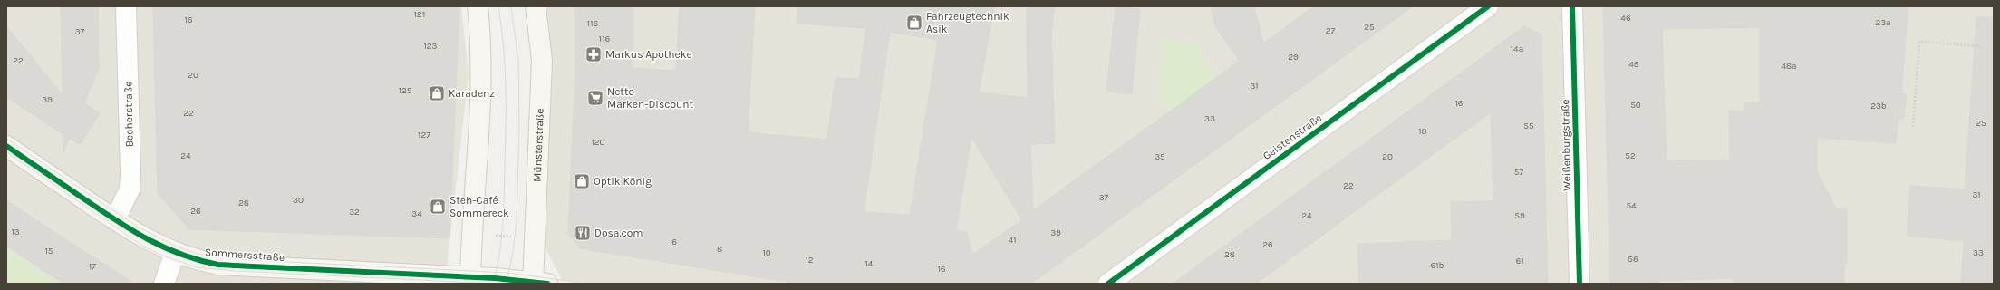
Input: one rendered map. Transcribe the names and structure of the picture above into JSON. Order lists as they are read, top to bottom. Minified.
{"streets":{"street":["Becherstraße","Geistenstraße","Münsterstraße","Weißenburgstraße","Sommersstraße"]},"crossings":[["Becherstraße","Sommersstraße"],["Münsterstraße","Sommersstraße"]],"places":{"shop":["Fahrzeugtechnik Asik","Karadenz","Optik König","Steh-Café Sommereck"],"pharmacy":["Markus Apotheke"],"supermarket":["Netto Marken-Discount"],"restaurant":["Dosa.com"]},"house_numbers":["121","46","16","23a","116","25","27","37","116","123","14a","29","22","48","48a","20","31","125","39","16","50","23b","22","33","25","55","18","127","120","24","52","35","20","57","22","31","37","30","28","54","26","32","34","24","59","13","39","41","6","26","8","15","10","33","28","56","12","61","14","61b","17","16"]}
